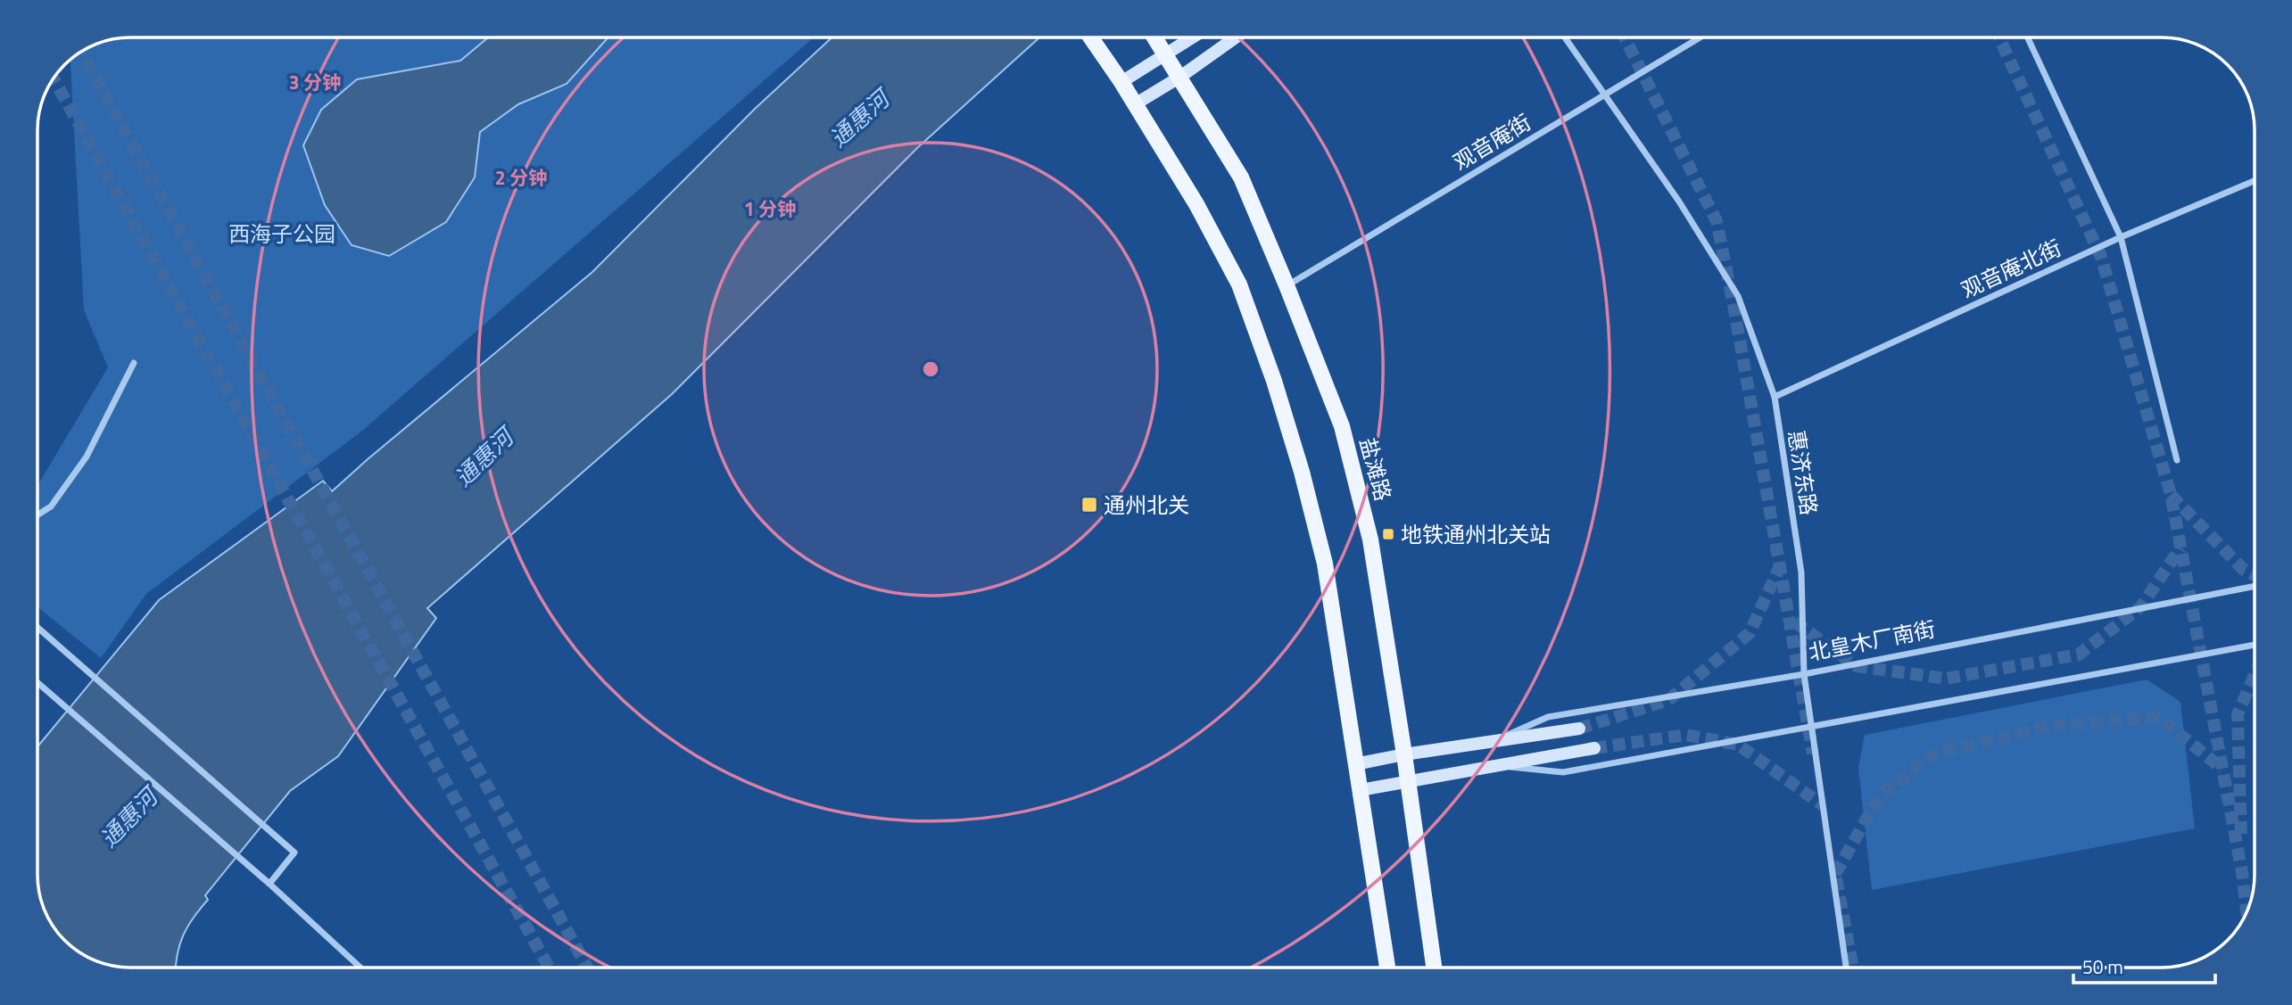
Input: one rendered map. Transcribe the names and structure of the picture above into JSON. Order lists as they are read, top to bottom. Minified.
{"streets":{"main road":["盐滩路"],"street":["观音庵街","观音庵北街","惠济东路","北皇木厂南街"]},"crossings":[["观音庵街","盐滩路"],["观音庵街","惠济东路"],["观音庵北街","惠济东路"],["盐滩路","北皇木厂南街"],["惠济东路","北皇木厂南街"]],"water":["通惠河"],"parks":["西海子公园"],"places":{"transit":["通州北关","地铁通州北关站"]},"scale_bar":"50 m","rings":["3 分钟","2 分钟","1 分钟"]}
